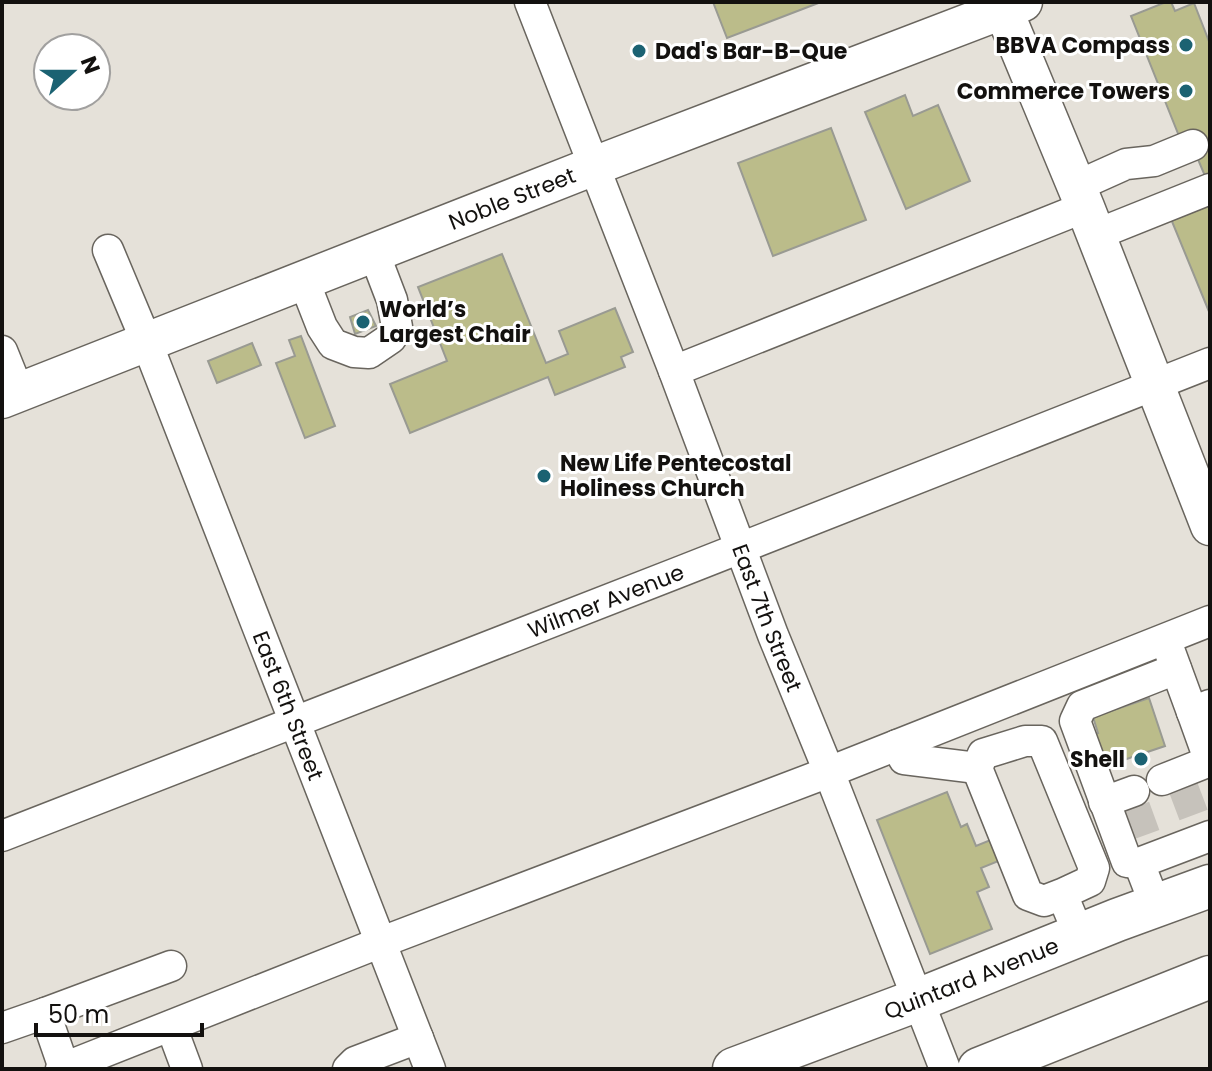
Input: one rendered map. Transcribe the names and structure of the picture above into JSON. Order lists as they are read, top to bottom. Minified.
{"streets":{"highway":["Quintard Avenue"],"main road":["Noble Street"],"street":["Wilmer Avenue","East 7th Street","East 6th Street"]},"crossings":[["Noble Street","East 7th Street"],["Noble Street","East 6th Street"],["Wilmer Avenue","East 7th Street"],["Wilmer Avenue","East 6th Street"],["East 7th Street","Quintard Avenue"]],"places":["BBVA Compass","Dad's Bar-B-Que","Commerce Towers","World’s Largest Chair","New Life Pentecostal Holiness Church","Shell"],"scale_bar":"50 m","north":"right"}
